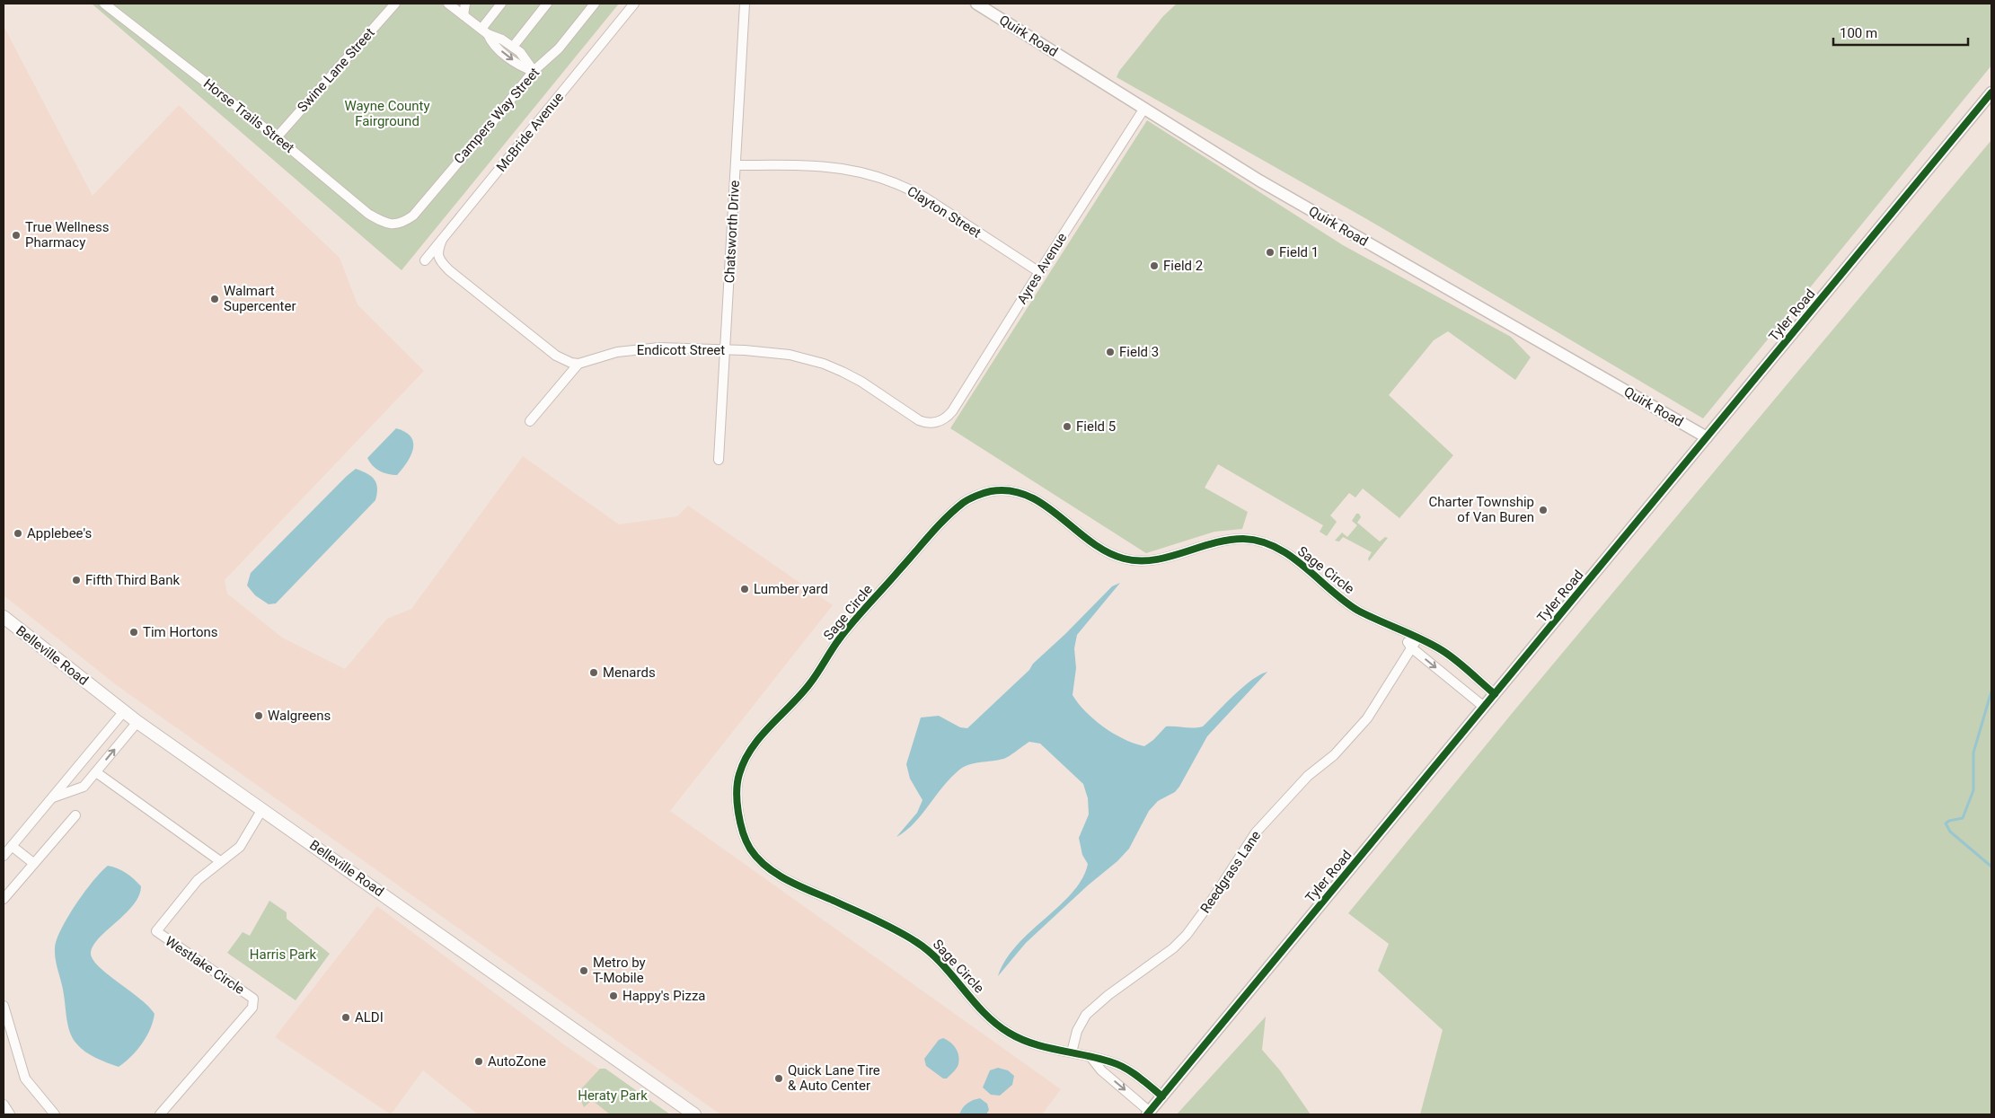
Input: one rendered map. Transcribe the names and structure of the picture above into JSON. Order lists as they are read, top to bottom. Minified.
{"streets":{"main road":["Belleville Road"],"street":["Quirk Road","Swine Lane Street","Horse Trails Street","Campers Way Street","McBride Avenue","Clayton Street","Chatsworth Drive","Ayres Avenue","Tyler Road","Endicott Street","Sage Circle","Reedgrass Lane","Westlake Circle"]},"crossings":[["Quirk Road","Ayres Avenue"],["Quirk Road","Tyler Road"],["Swine Lane Street","Horse Trails Street"],["Horse Trails Street","Campers Way Street"],["Clayton Street","Chatsworth Drive"],["Clayton Street","Ayres Avenue"],["Chatsworth Drive","Endicott Street"],["Ayres Avenue","Endicott Street"],["Tyler Road","Sage Circle"],["Sage Circle","Reedgrass Lane"],["Belleville Road","Westlake Circle"]],"parks":["Wayne County Fairground","Harris Park","Heraty Park"],"places":["True Wellness Pharmacy","Field 1","Field 2","Walmart Supercenter","Field 3","Field 5","Charter Township of Van Buren","Applebee's","Fifth Third Bank","Lumber yard","Tim Hortons","Menards","Walgreens","Metro by T-Mobile","Happy's Pizza","ALDI","AutoZone","Quick Lane Tire & Auto Center"],"scale_bar":"100 m"}
